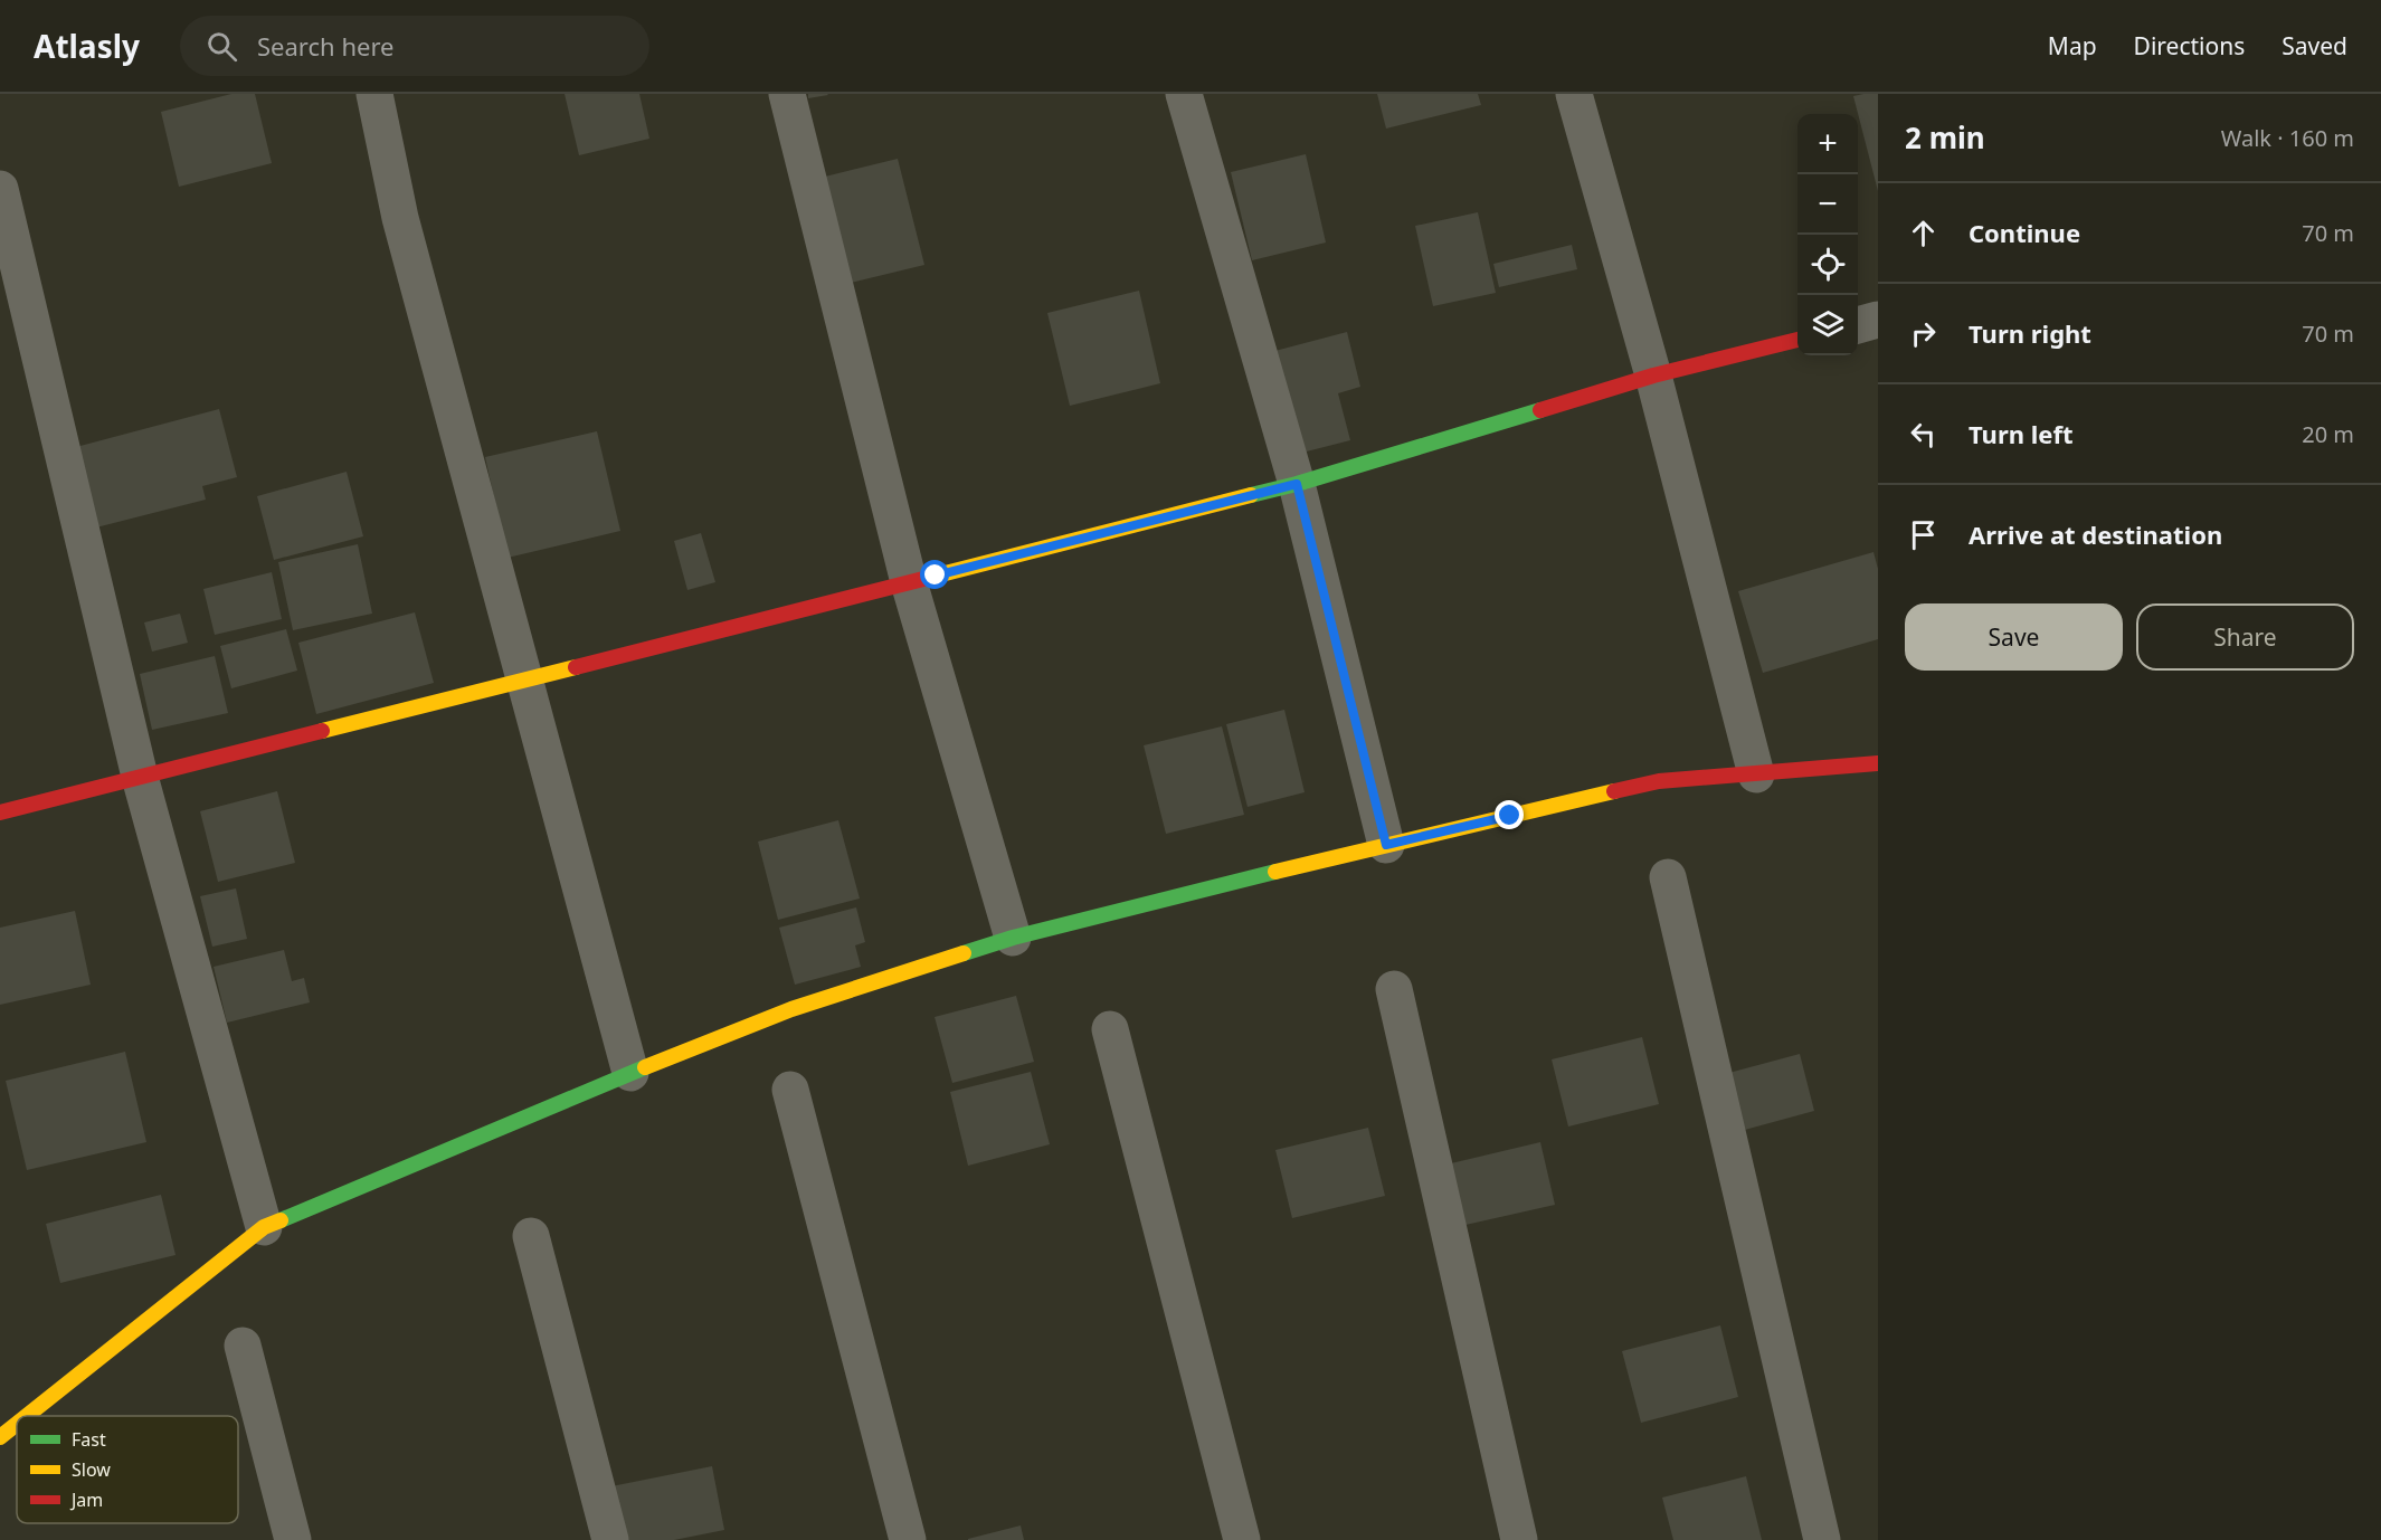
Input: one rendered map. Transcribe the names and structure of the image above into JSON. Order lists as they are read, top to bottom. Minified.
{"legend":["Fast","Slow","Jam"],"page":{"header":"Atlasly","search":"Search here","nav":["Map","Directions","Saved"],"heading":["2 min","Walk · 160 m"],"map_buttons":["+","−"],"list":[["Continue","70 m"],["Turn right","70 m"],["Turn left","20 m"],"Arrive at destination"],"buttons":["Save","Share"]}}
